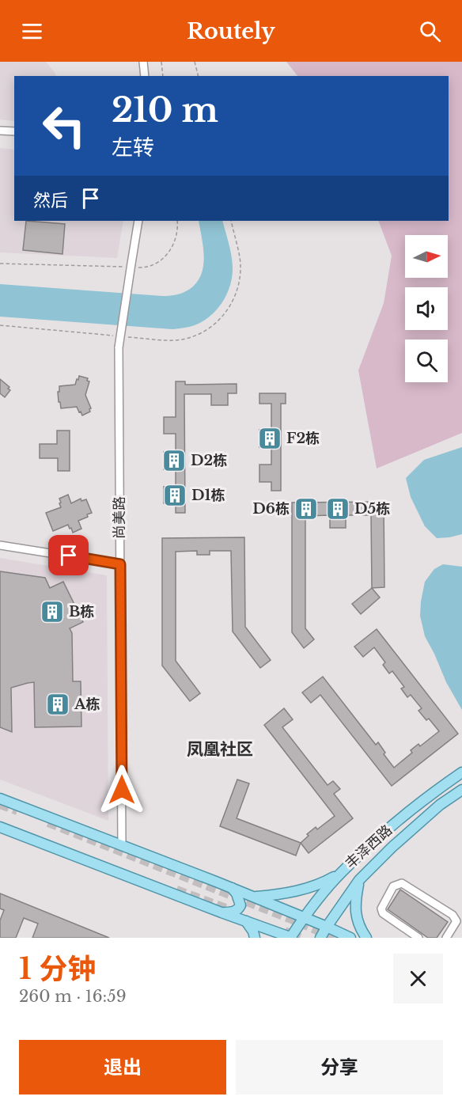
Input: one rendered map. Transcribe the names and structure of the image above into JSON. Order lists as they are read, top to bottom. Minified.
{"streets":{"main road":["丰泽西路"],"street":["尚美路"]},"districts":["凤凰社区"],"places":{"building":["F2栋","D2栋","D1栋","D6栋","D5栋","B栋","A栋"]},"north":"right","page":{"header":"Routely","turn":["210 m","左转"],"then":"然后","heading":["1 分钟","260 m · 16:59"],"buttons":["退出","分享"]}}
